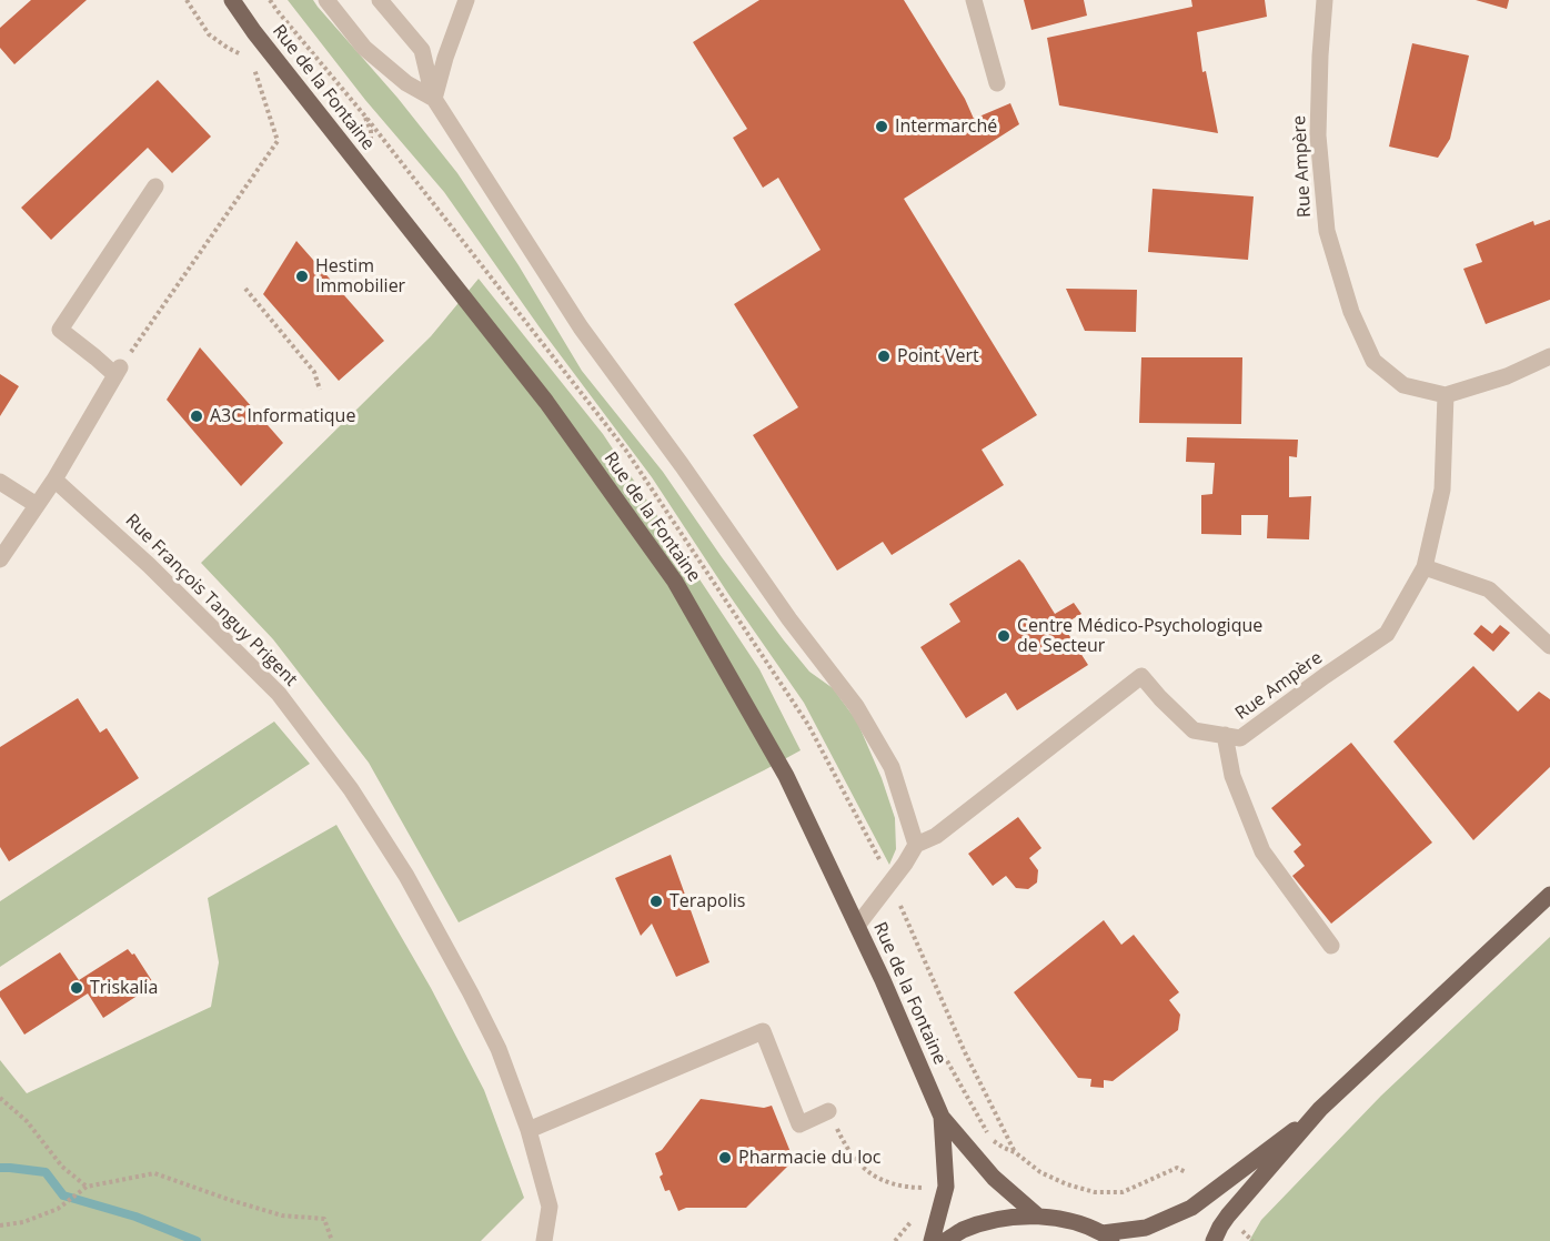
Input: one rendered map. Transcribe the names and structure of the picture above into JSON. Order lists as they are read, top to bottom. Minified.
{"streets":{"main road":["Rue de la Fontaine"],"street":["Rue Ampère","Rue François Tanguy Prigent"]},"crossings":[["Rue de la Fontaine","Rue Ampère"]],"places":["Intermarché","Hestim Immobilier","Point Vert","A3C Informatique","Centre Médico-Psychologique de Secteur","Terapolis","Triskalia","Pharmacie du loc"]}
